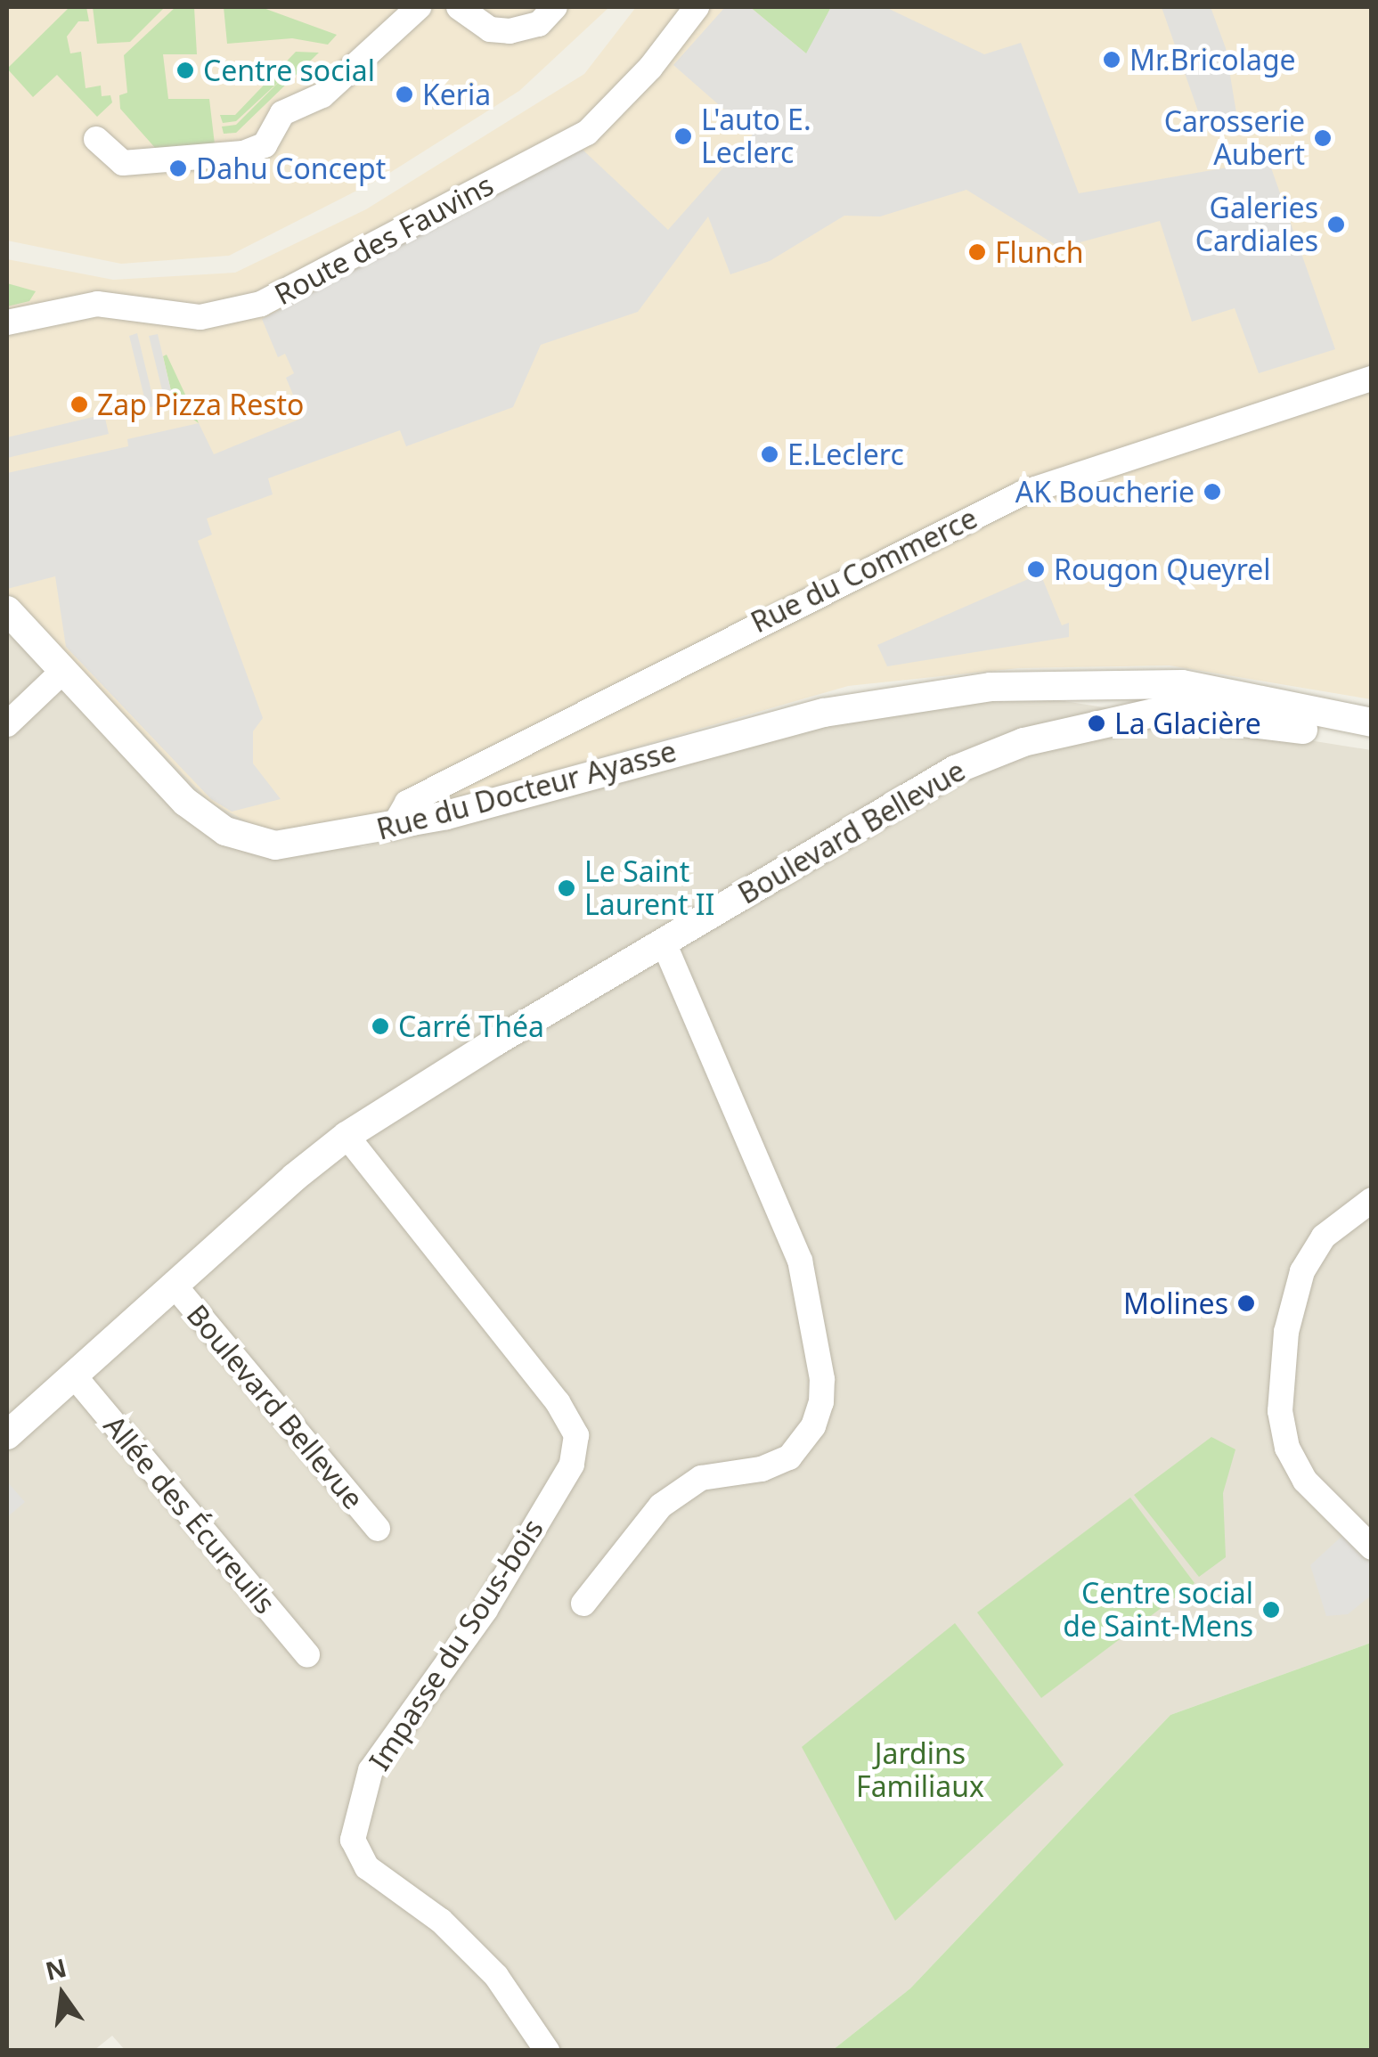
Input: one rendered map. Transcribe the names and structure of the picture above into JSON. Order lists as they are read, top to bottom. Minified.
{"streets":{"street":["Route des Fauvins","Rue du Commerce","Rue du Docteur Ayasse","Boulevard Bellevue","Allée des Écureuils","Impasse du Sous-bois"]},"crossings":[["Rue du Commerce","Rue du Docteur Ayasse"],["Rue du Docteur Ayasse","Boulevard Bellevue"],["Boulevard Bellevue","Allée des Écureuils"],["Boulevard Bellevue","Impasse du Sous-bois"]],"parks":["Jardins Familiaux"],"places":["Mr.Bricolage","Centre social","Keria","L'auto E. Leclerc","Carosserie Aubert","Dahu Concept","Galeries Cardiales","Flunch","Zap Pizza Resto","E.Leclerc","AK Boucherie","Rougon Queyrel","La Glacière","Le Saint Laurent II","Carré Théa","Molines","Centre social de Saint-Mens"],"north":"top"}
